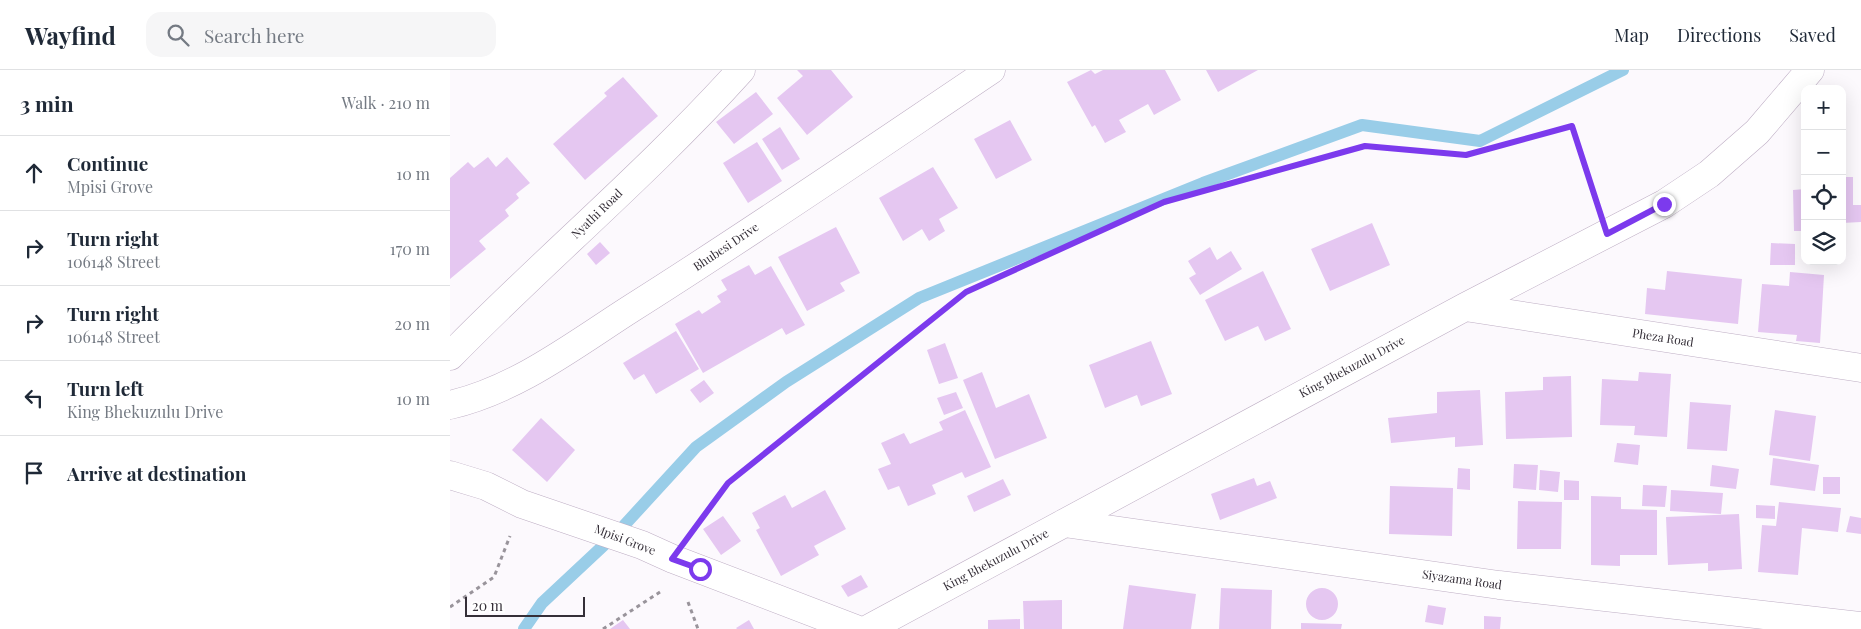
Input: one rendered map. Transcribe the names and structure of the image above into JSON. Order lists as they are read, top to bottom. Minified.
{"streets":{"street":["Nyathi Road","Bhubesi Drive","Pheza Road","King Bhekuzulu Drive","Mpisi Grove","Siyazama Road"]},"crossings":[["Pheza Road","King Bhekuzulu Drive"],["King Bhekuzulu Drive","Siyazama Road"]],"scale_bar":"20 m","page":{"header":"Wayfind","search":"Search here","nav":["Map","Directions","Saved"],"heading":["3 min","Walk · 210 m"],"map_buttons":["+","−"],"list":[["Continue","Mpisi Grove","10 m"],["Turn right","106148 Street","170 m"],["Turn right","106148 Street","20 m"],["Turn left","King Bhekuzulu Drive","10 m"],"Arrive at destination"],"scale":"20 m"}}
